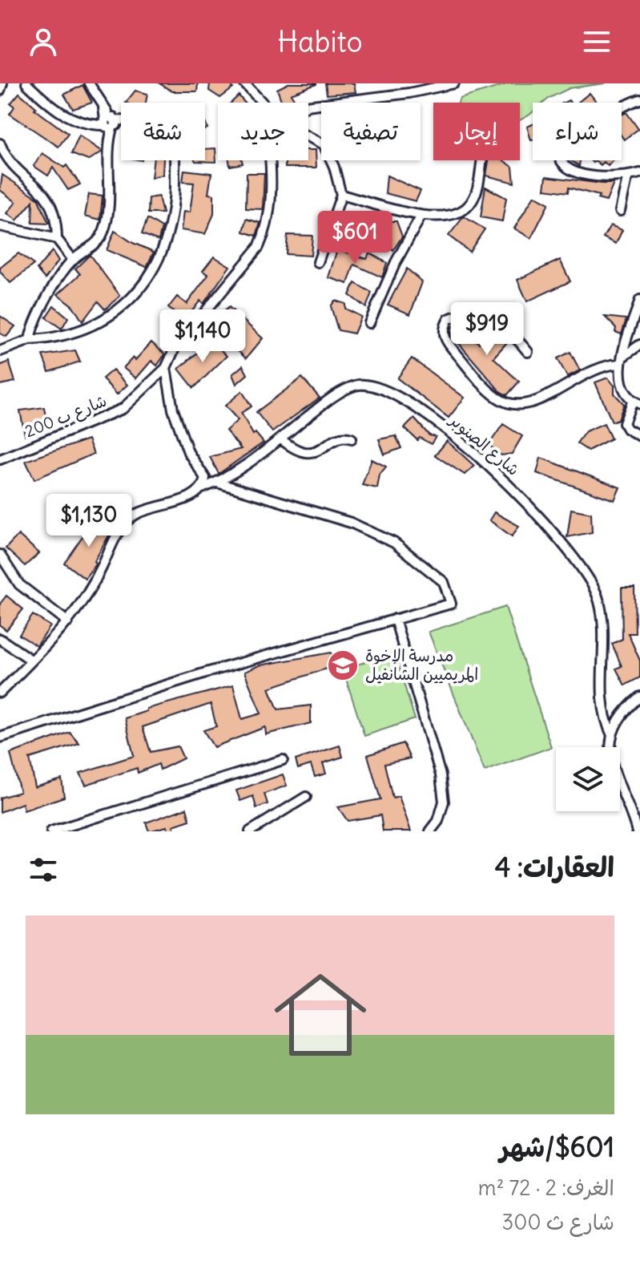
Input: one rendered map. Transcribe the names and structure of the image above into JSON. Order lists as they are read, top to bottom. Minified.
{"streets":{"street":["شارع ب 200","شارع الصنوبر"]},"places":{"school or university":["مدرسة الإخوة المريميين الشانفيل"]},"page":{"header":"Habito","chip":["شراء","إيجار","تصفية","جديد","شقة"],"price":["$601","$919","$1,140","$1,130"],"heading":"العقارات: 4","list":[{"name":"$601/شهر","note":"الغرف: 2 · 72 m² · شارع ث 300"}]}}
